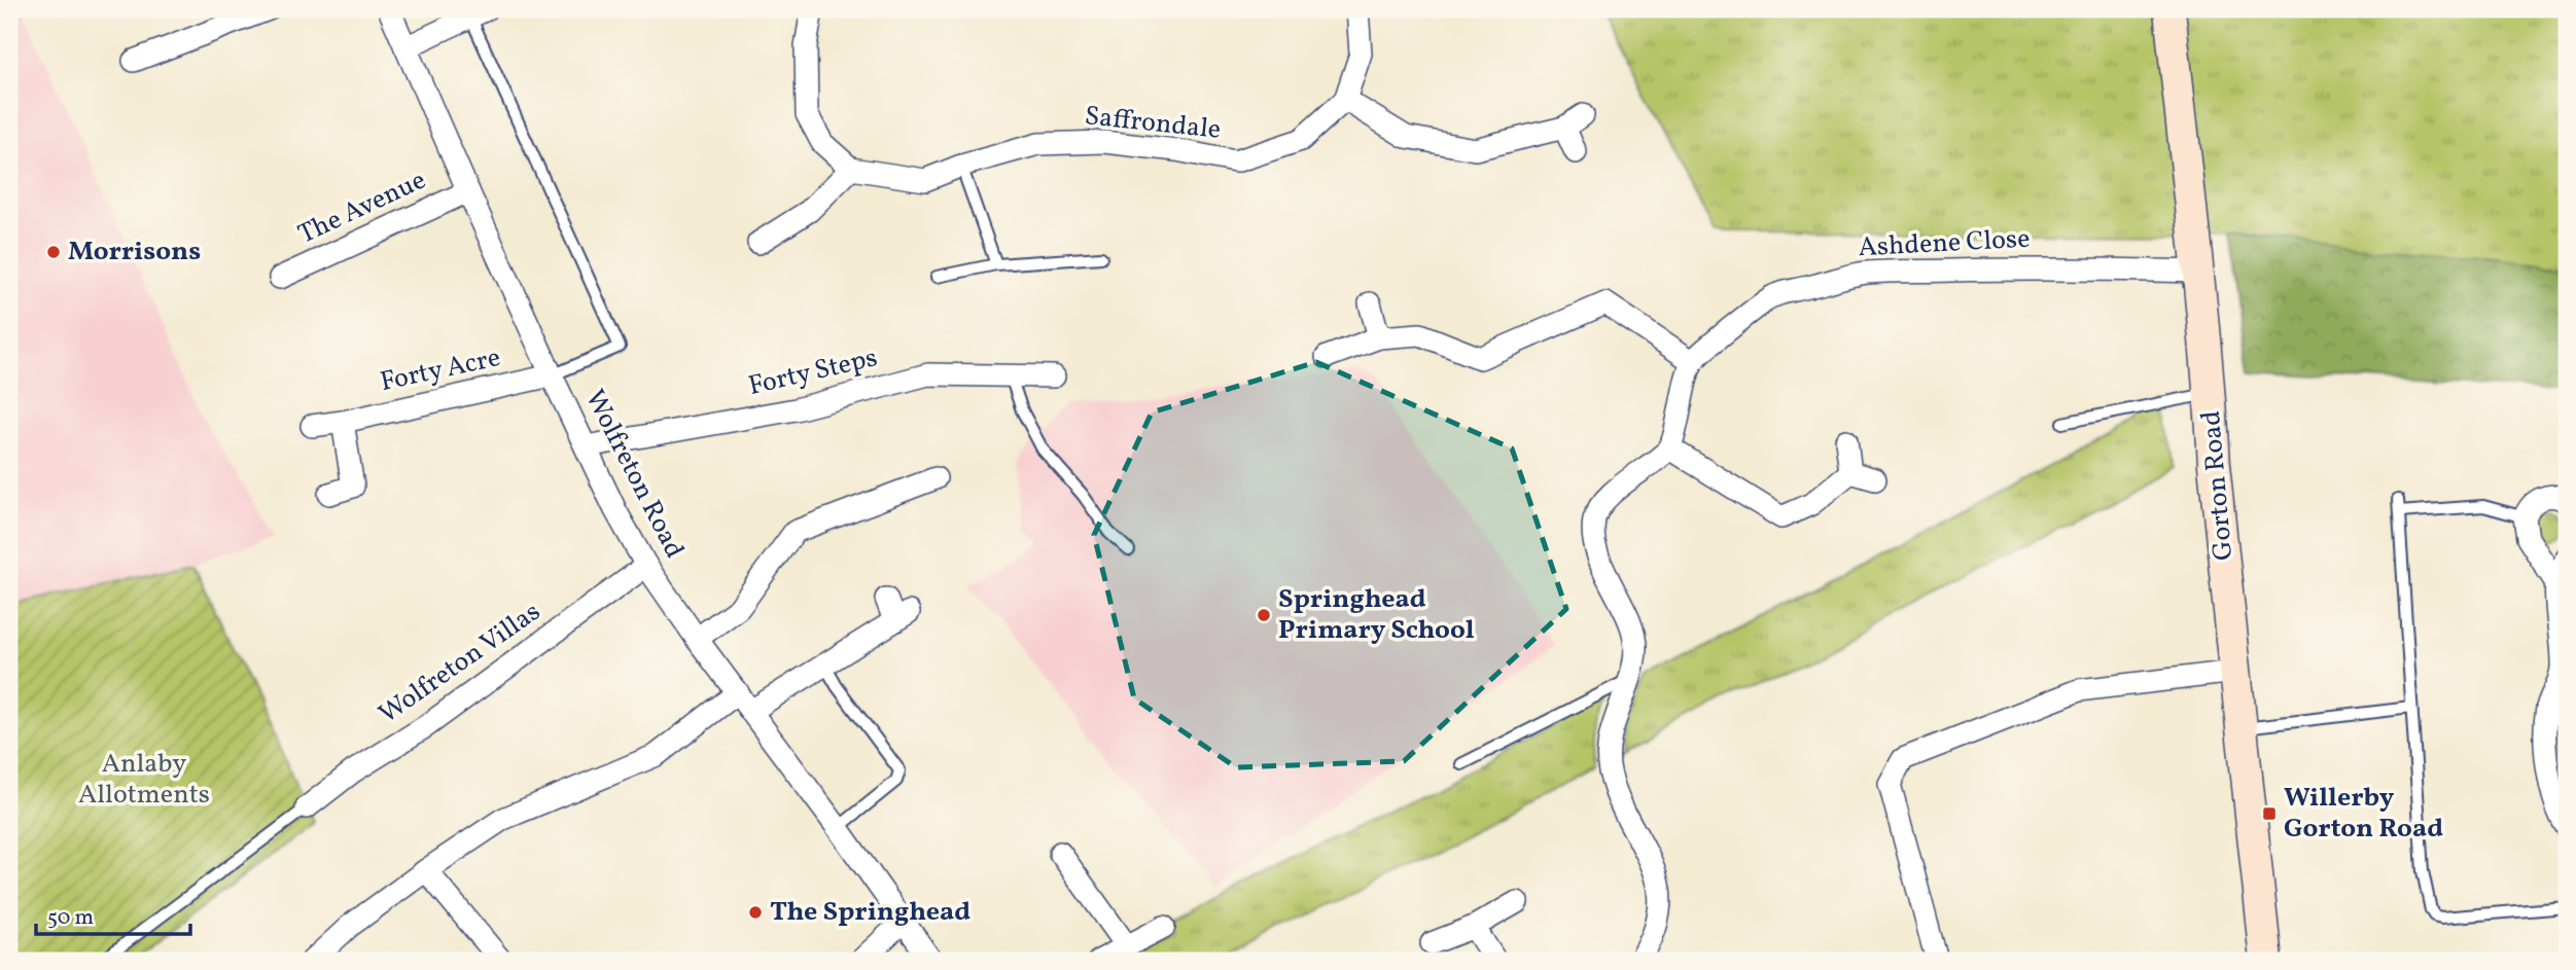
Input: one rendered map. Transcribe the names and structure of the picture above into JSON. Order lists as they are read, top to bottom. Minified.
{"streets":{"main road":["Gorton Road"],"street":["Saffrondale","The Avenue","Ashdene Close","Forty Acre","Forty Steps","Wolfreton Road","Wolfreton Villas"]},"crossings":[["The Avenue","Wolfreton Road"],["Ashdene Close","Gorton Road"],["Forty Acre","Wolfreton Road"],["Forty Steps","Wolfreton Road"],["Wolfreton Road","Wolfreton Villas"]],"parks":["Anlaby Allotments"],"places":{"other":["Morrisons","Springhead Primary School","The Springhead"],"transit":["Willerby Gorton Road"]},"scale_bar":"50 m"}
